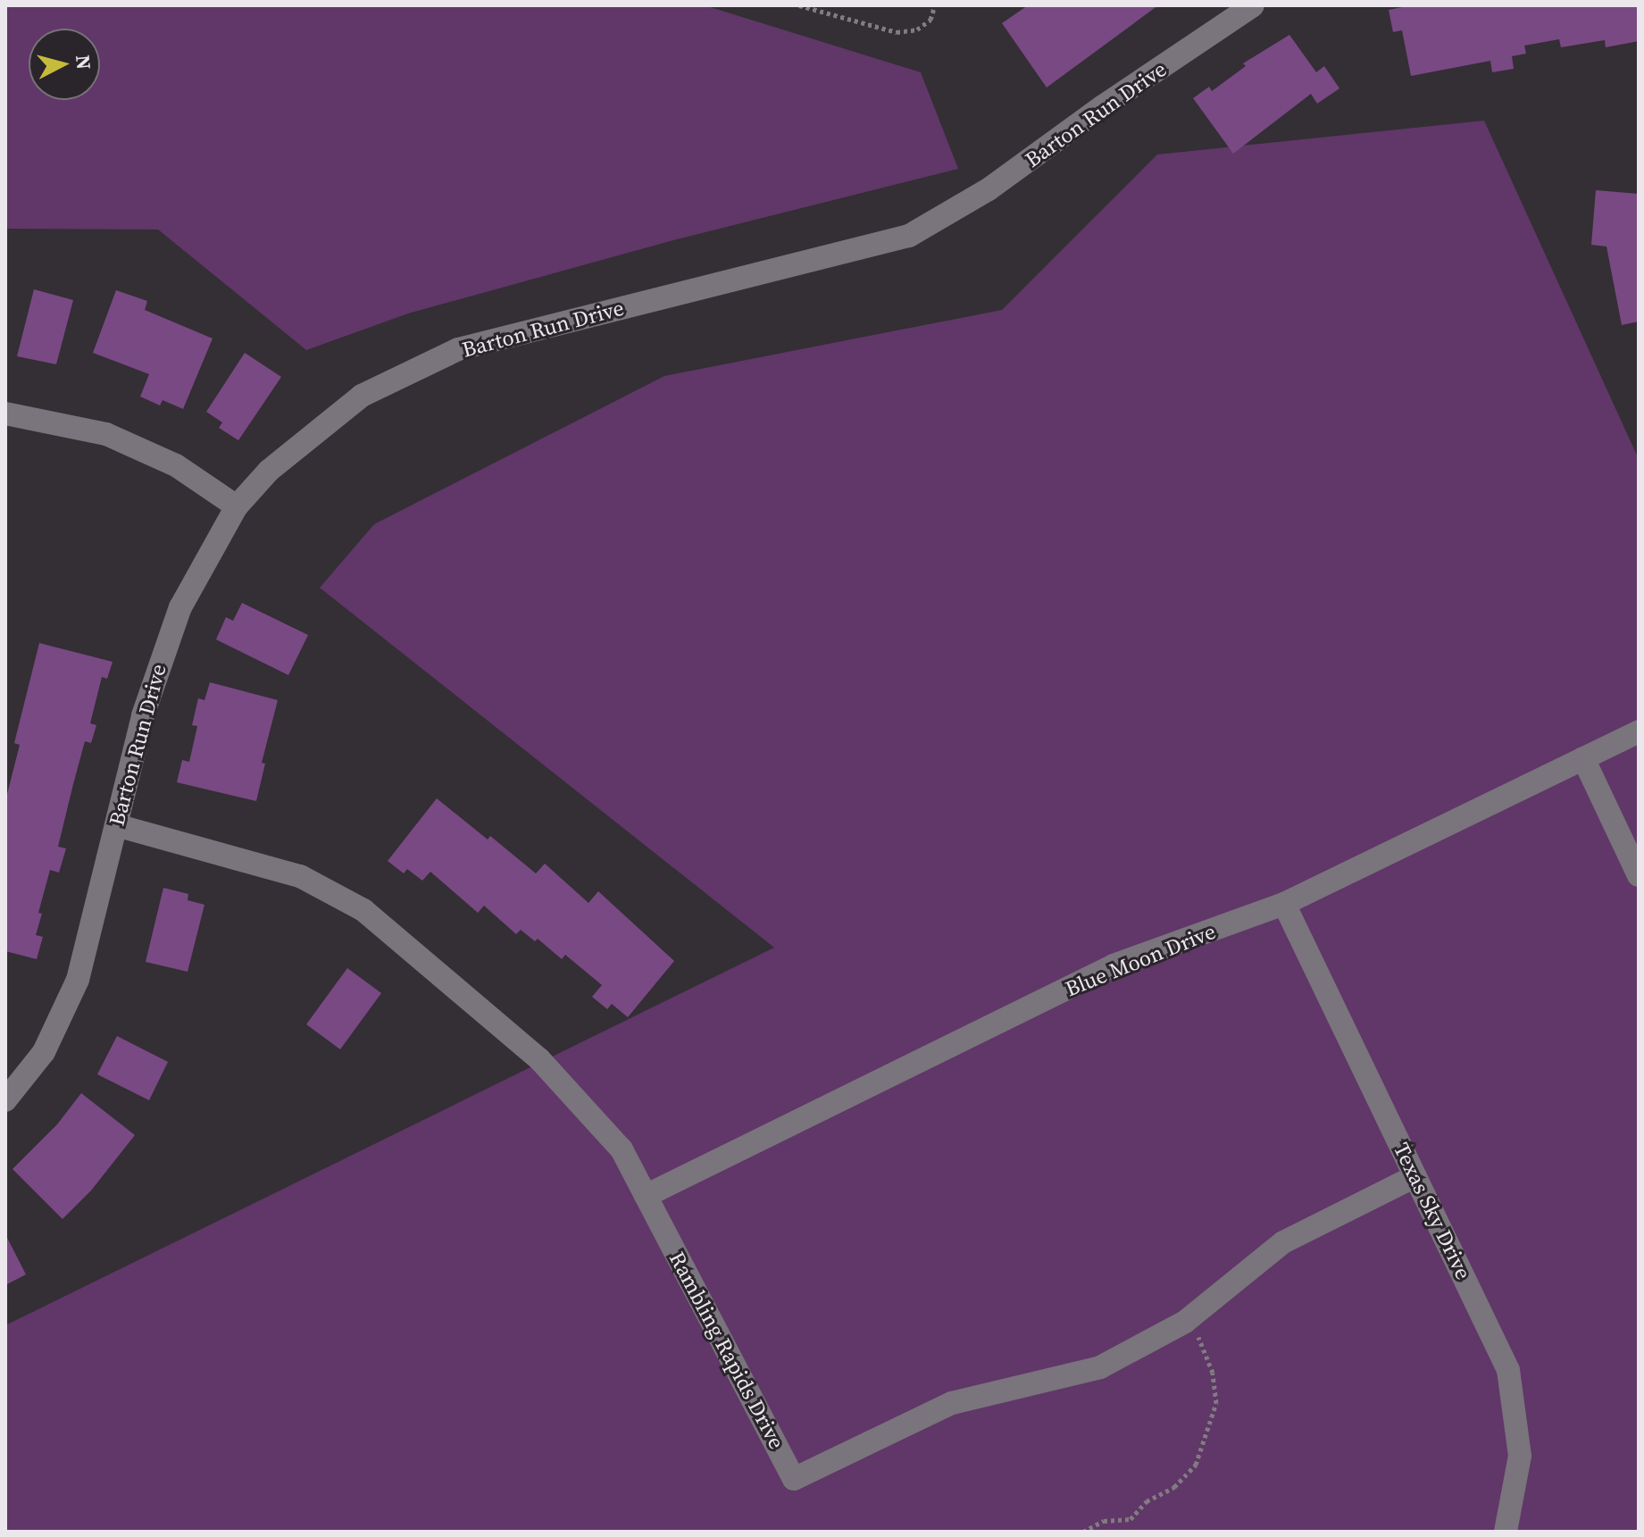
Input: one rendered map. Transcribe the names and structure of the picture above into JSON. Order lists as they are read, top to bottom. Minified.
{"streets":{"street":["Barton Run Drive","Blue Moon Drive","Texas Sky Drive","Rambling Rapids Drive"]},"crossings":[["Barton Run Drive","Rambling Rapids Drive"],["Blue Moon Drive","Texas Sky Drive"],["Blue Moon Drive","Rambling Rapids Drive"],["Texas Sky Drive","Rambling Rapids Drive"]],"north":"right"}
